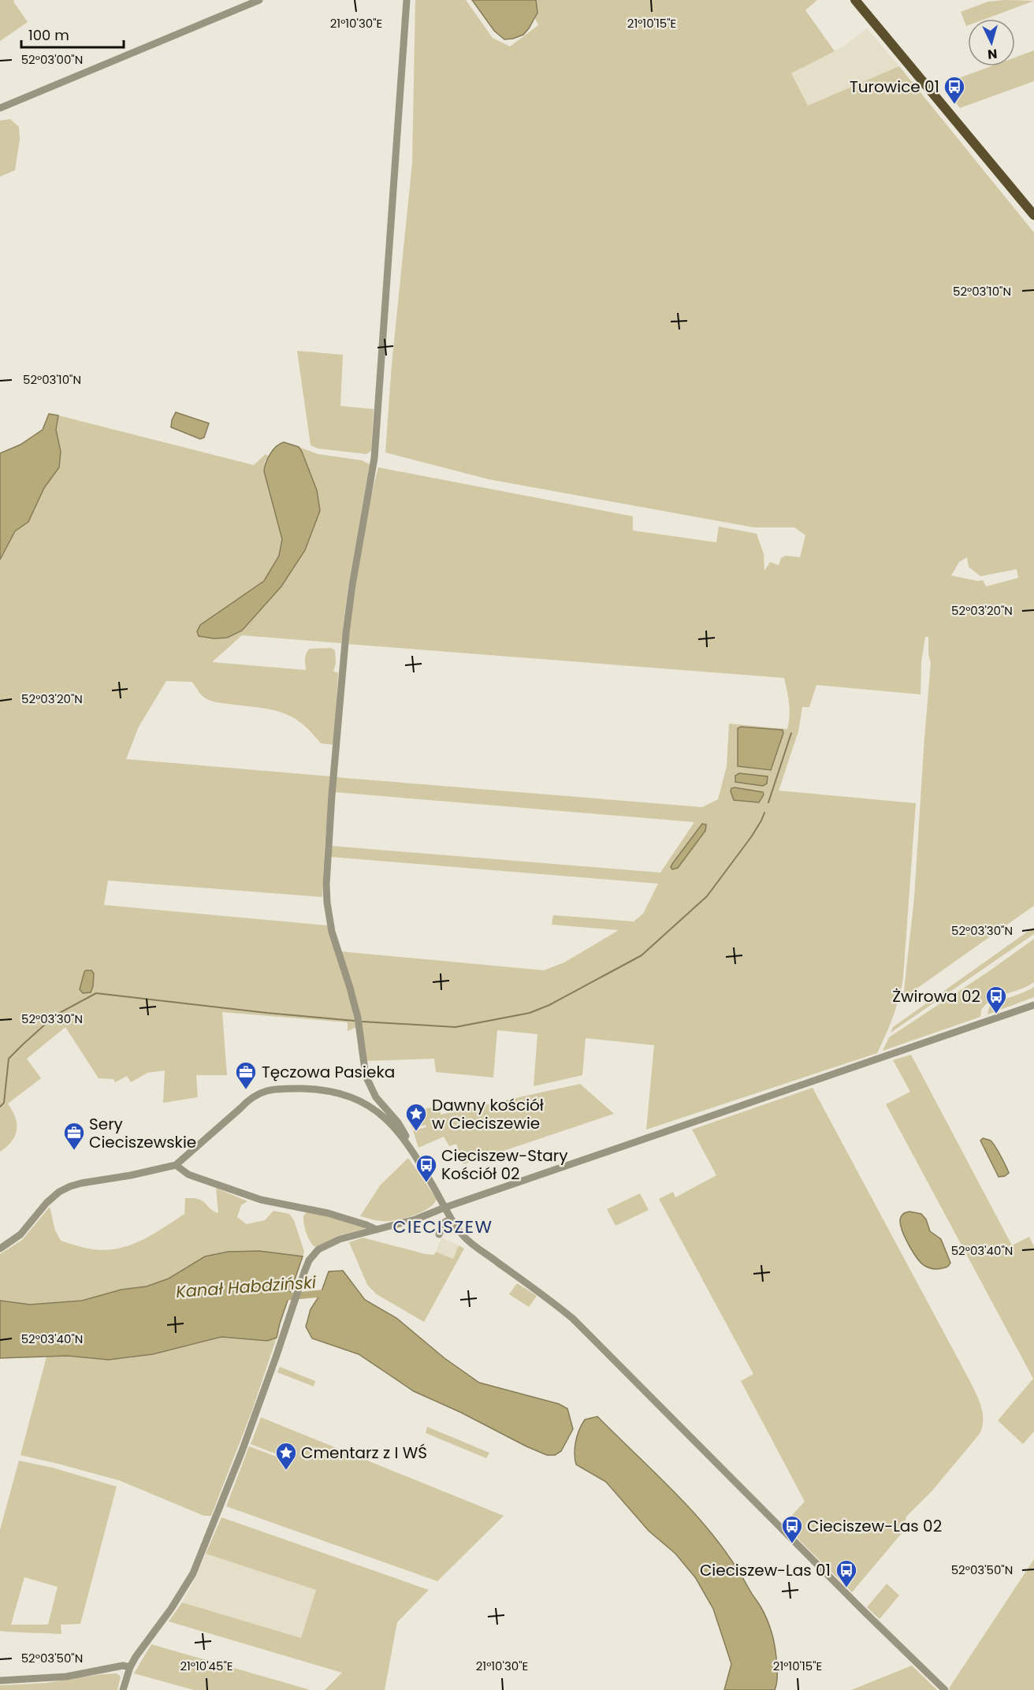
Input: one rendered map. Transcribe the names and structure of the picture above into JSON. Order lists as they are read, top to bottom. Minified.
{"districts":["CIECISZEW"],"water":["Kanał Habdziński"],"places":{"bus stop":["Turowice 01","Żwirowa 02","Cieciszew-Stary Kościół 02","Cieciszew-Las 02","Cieciszew-Las 01"],"office":["Tęczowa Pasieka","Sery Cieciszewskie"],"place":["Dawny kościół w Cieciszewie","Cmentarz z I WŚ"]},"scale_bar":"100 m","north":"bottom","coordinates":["21°10'30\"E","21°10'15\"E","52°03'00\"N","52°03'10\"N","52°03'20\"N","52°03'30\"N","52°03'40\"N","52°03'50\"N","21°10'45\"E"]}
